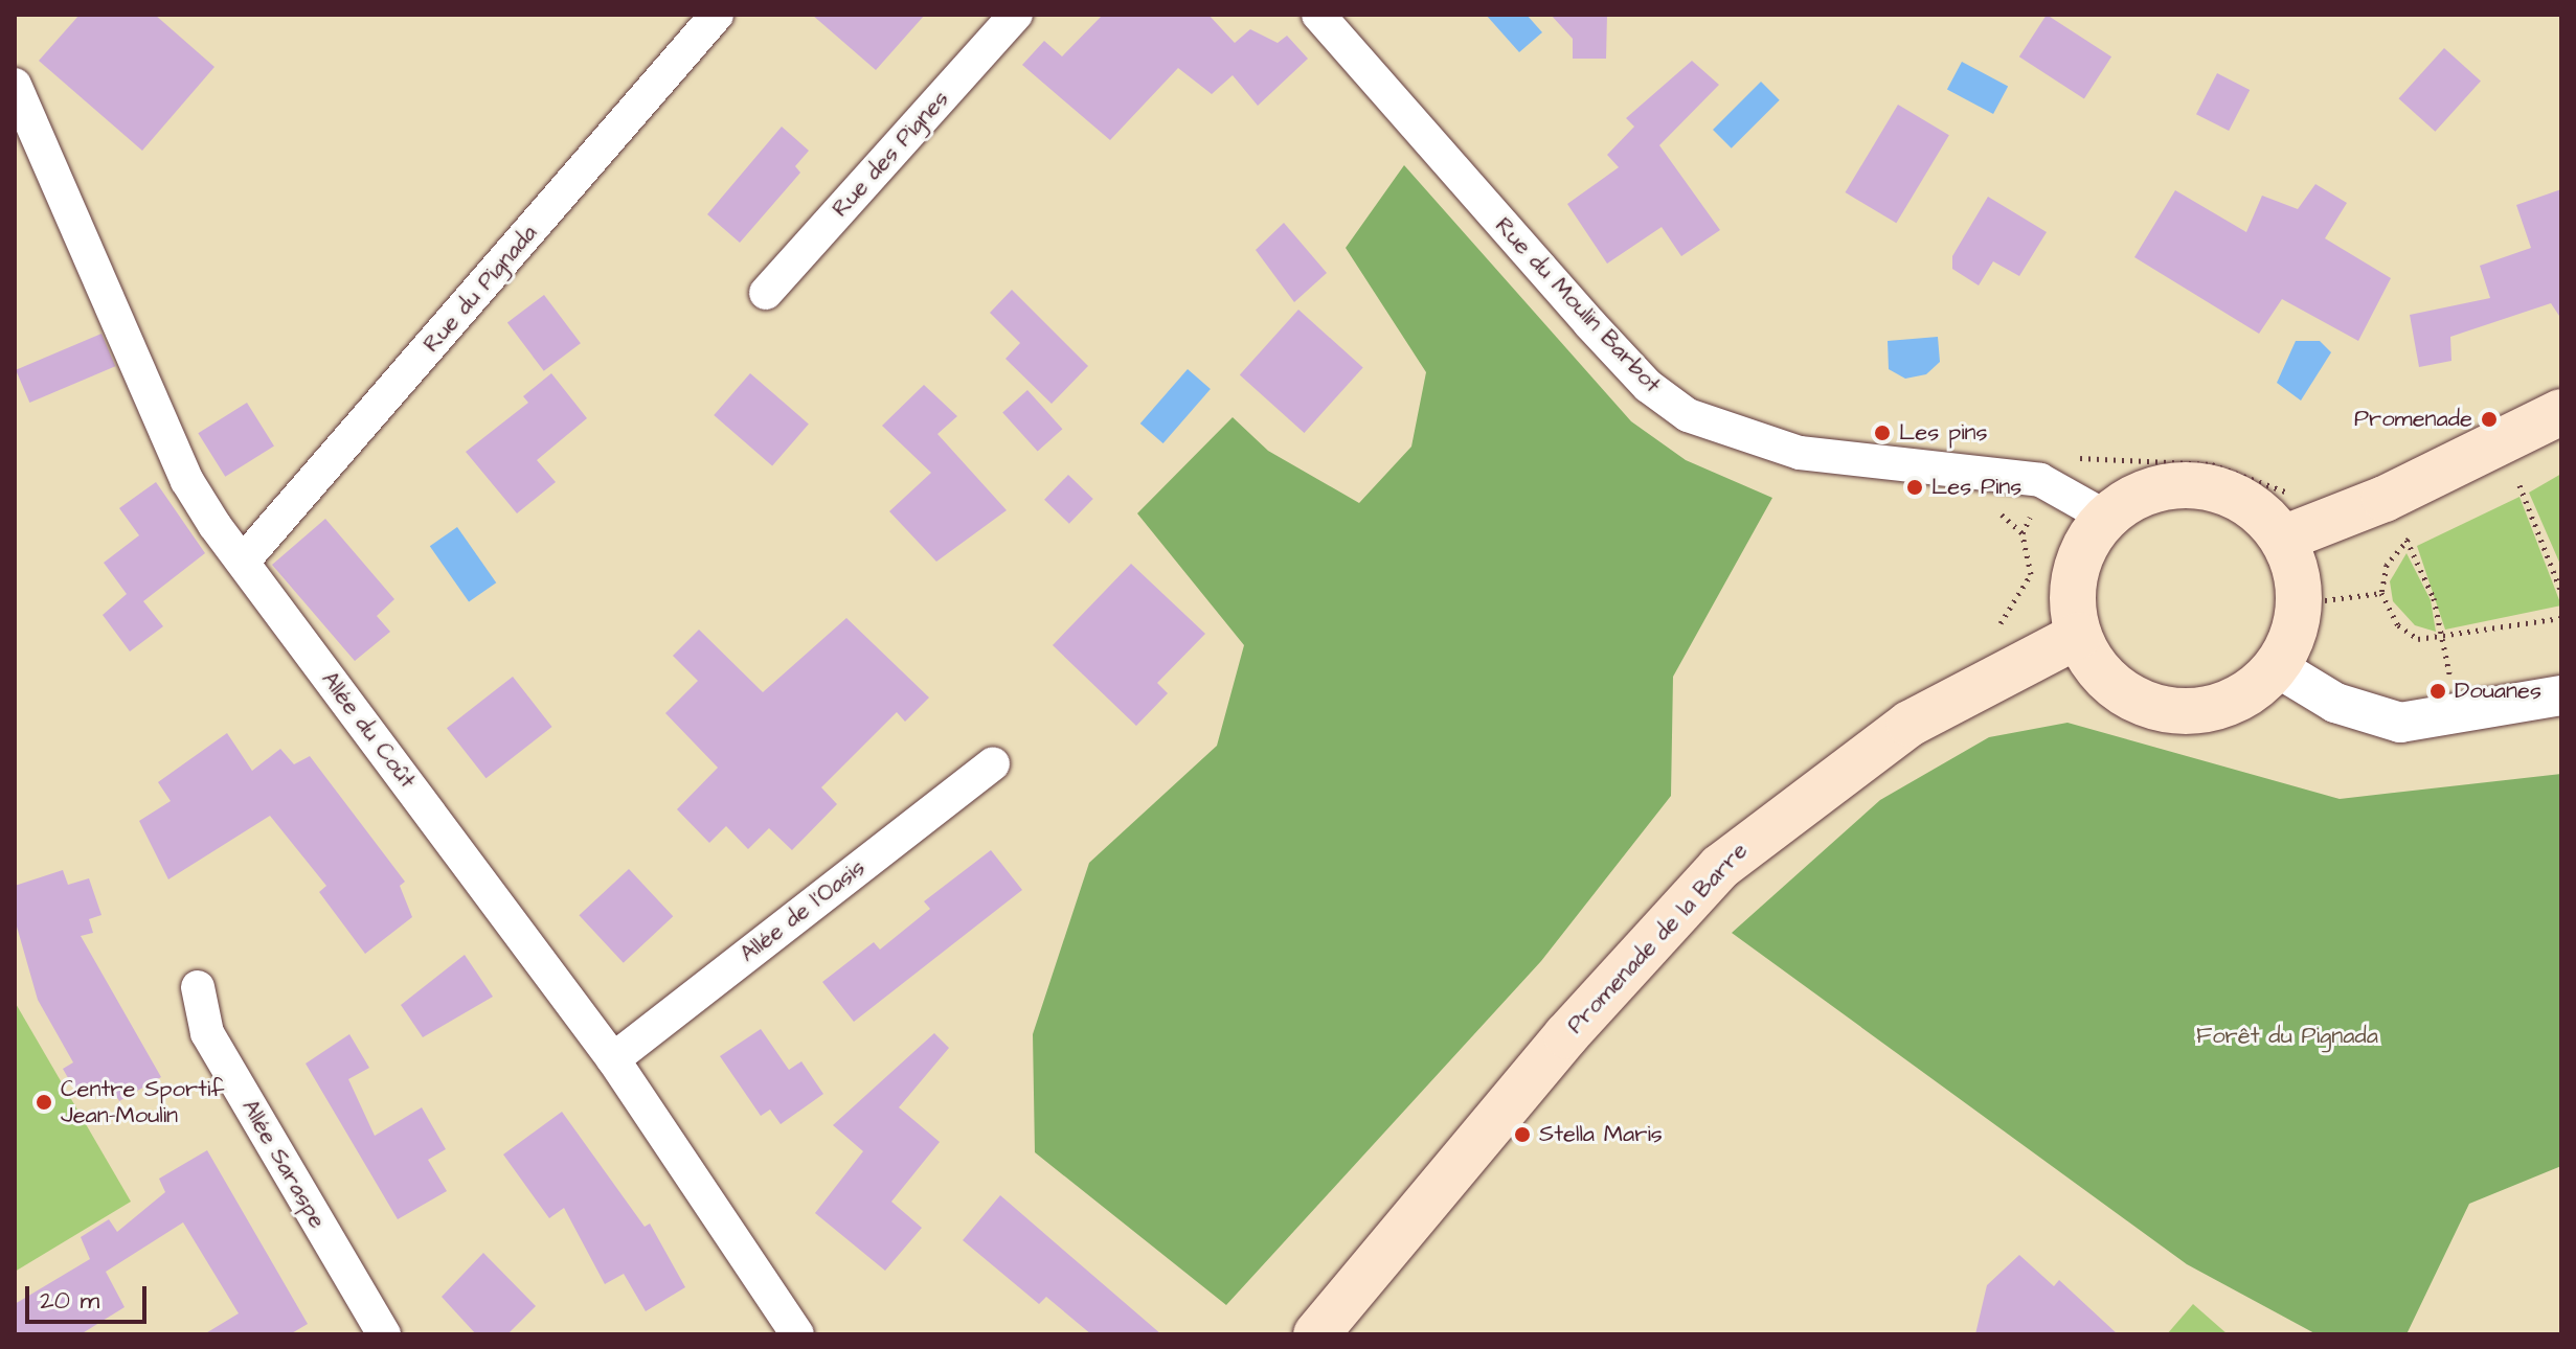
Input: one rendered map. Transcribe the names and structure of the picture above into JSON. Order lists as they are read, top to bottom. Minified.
{"streets":{"main road":["Promenade de la Barre"],"street":["Rue des Pignes","Rue du Pignada","Rue du Moulin Barbot","Allée du Coût","Allée de l'Oasis","Allée Saraspe"]},"crossings":[["Rue du Pignada","Allée du Coût"],["Rue du Moulin Barbot","Promenade de la Barre"],["Allée du Coût","Allée de l'Oasis"]],"parks":["Forêt du Pignada"],"places":["Promenade","Les pins","Les Pins","Douanes","Centre Sportif Jean-Moulin","Stella Maris"],"scale_bar":"20 m"}
